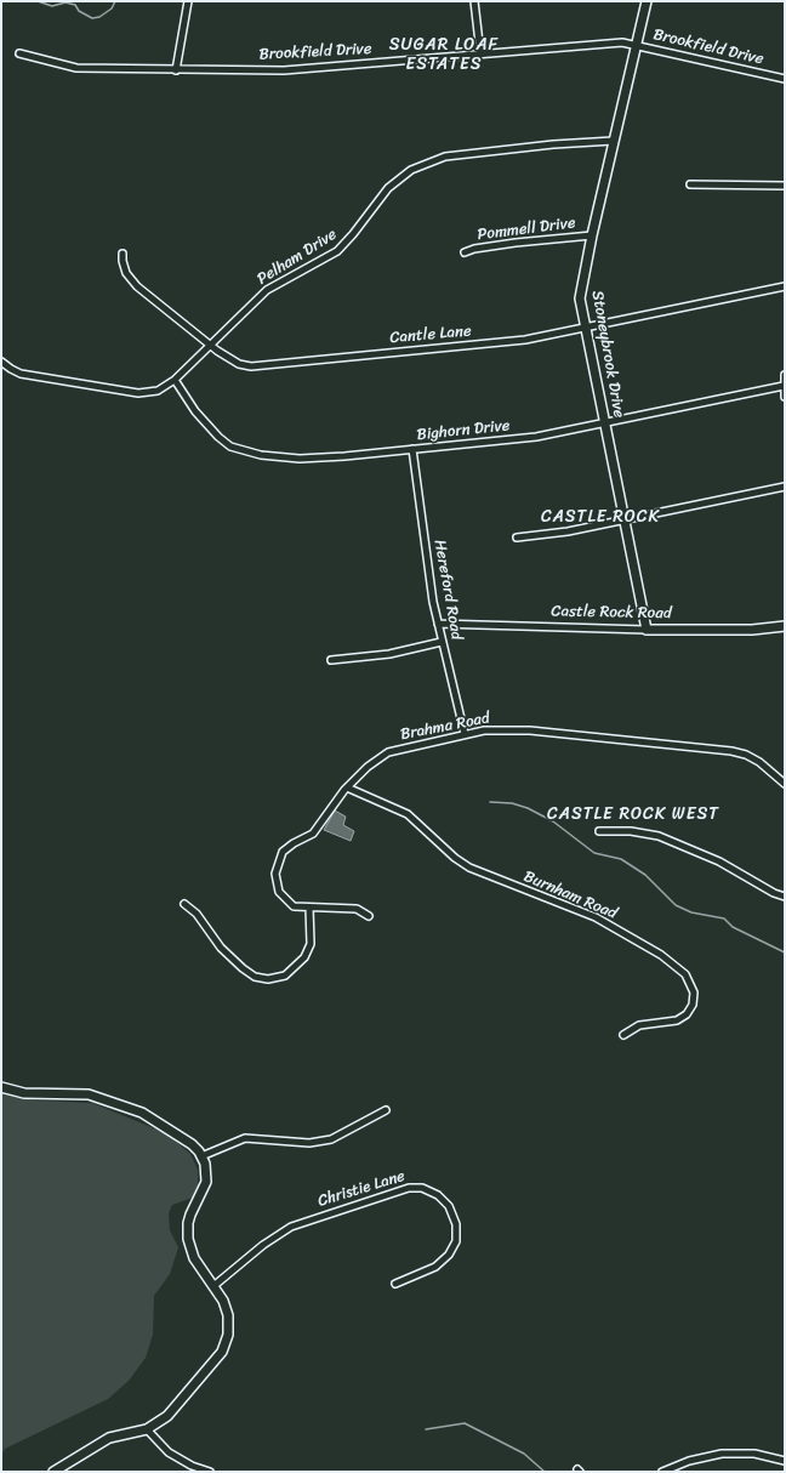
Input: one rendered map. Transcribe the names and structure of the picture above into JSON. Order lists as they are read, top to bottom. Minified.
{"streets":{"street":["Brookfield Drive","Pommell Drive","Pelham Drive","Cantle Lane","Stoneybrook Drive","Bighorn Drive","Hereford Road","Castle Rock Road","Brahma Road","Burnham Road","Christie Lane"]},"crossings":[["Brookfield Drive","Stoneybrook Drive"],["Pommell Drive","Stoneybrook Drive"],["Pelham Drive","Cantle Lane"],["Pelham Drive","Stoneybrook Drive"],["Pelham Drive","Bighorn Drive"],["Cantle Lane","Stoneybrook Drive"],["Stoneybrook Drive","Bighorn Drive"],["Stoneybrook Drive","Castle Rock Road"],["Bighorn Drive","Hereford Road"],["Hereford Road","Castle Rock Road"],["Hereford Road","Brahma Road"],["Brahma Road","Burnham Road"]],"districts":["SUGAR LOAF ESTATES","CASTLE ROCK","CASTLE ROCK WEST"]}
